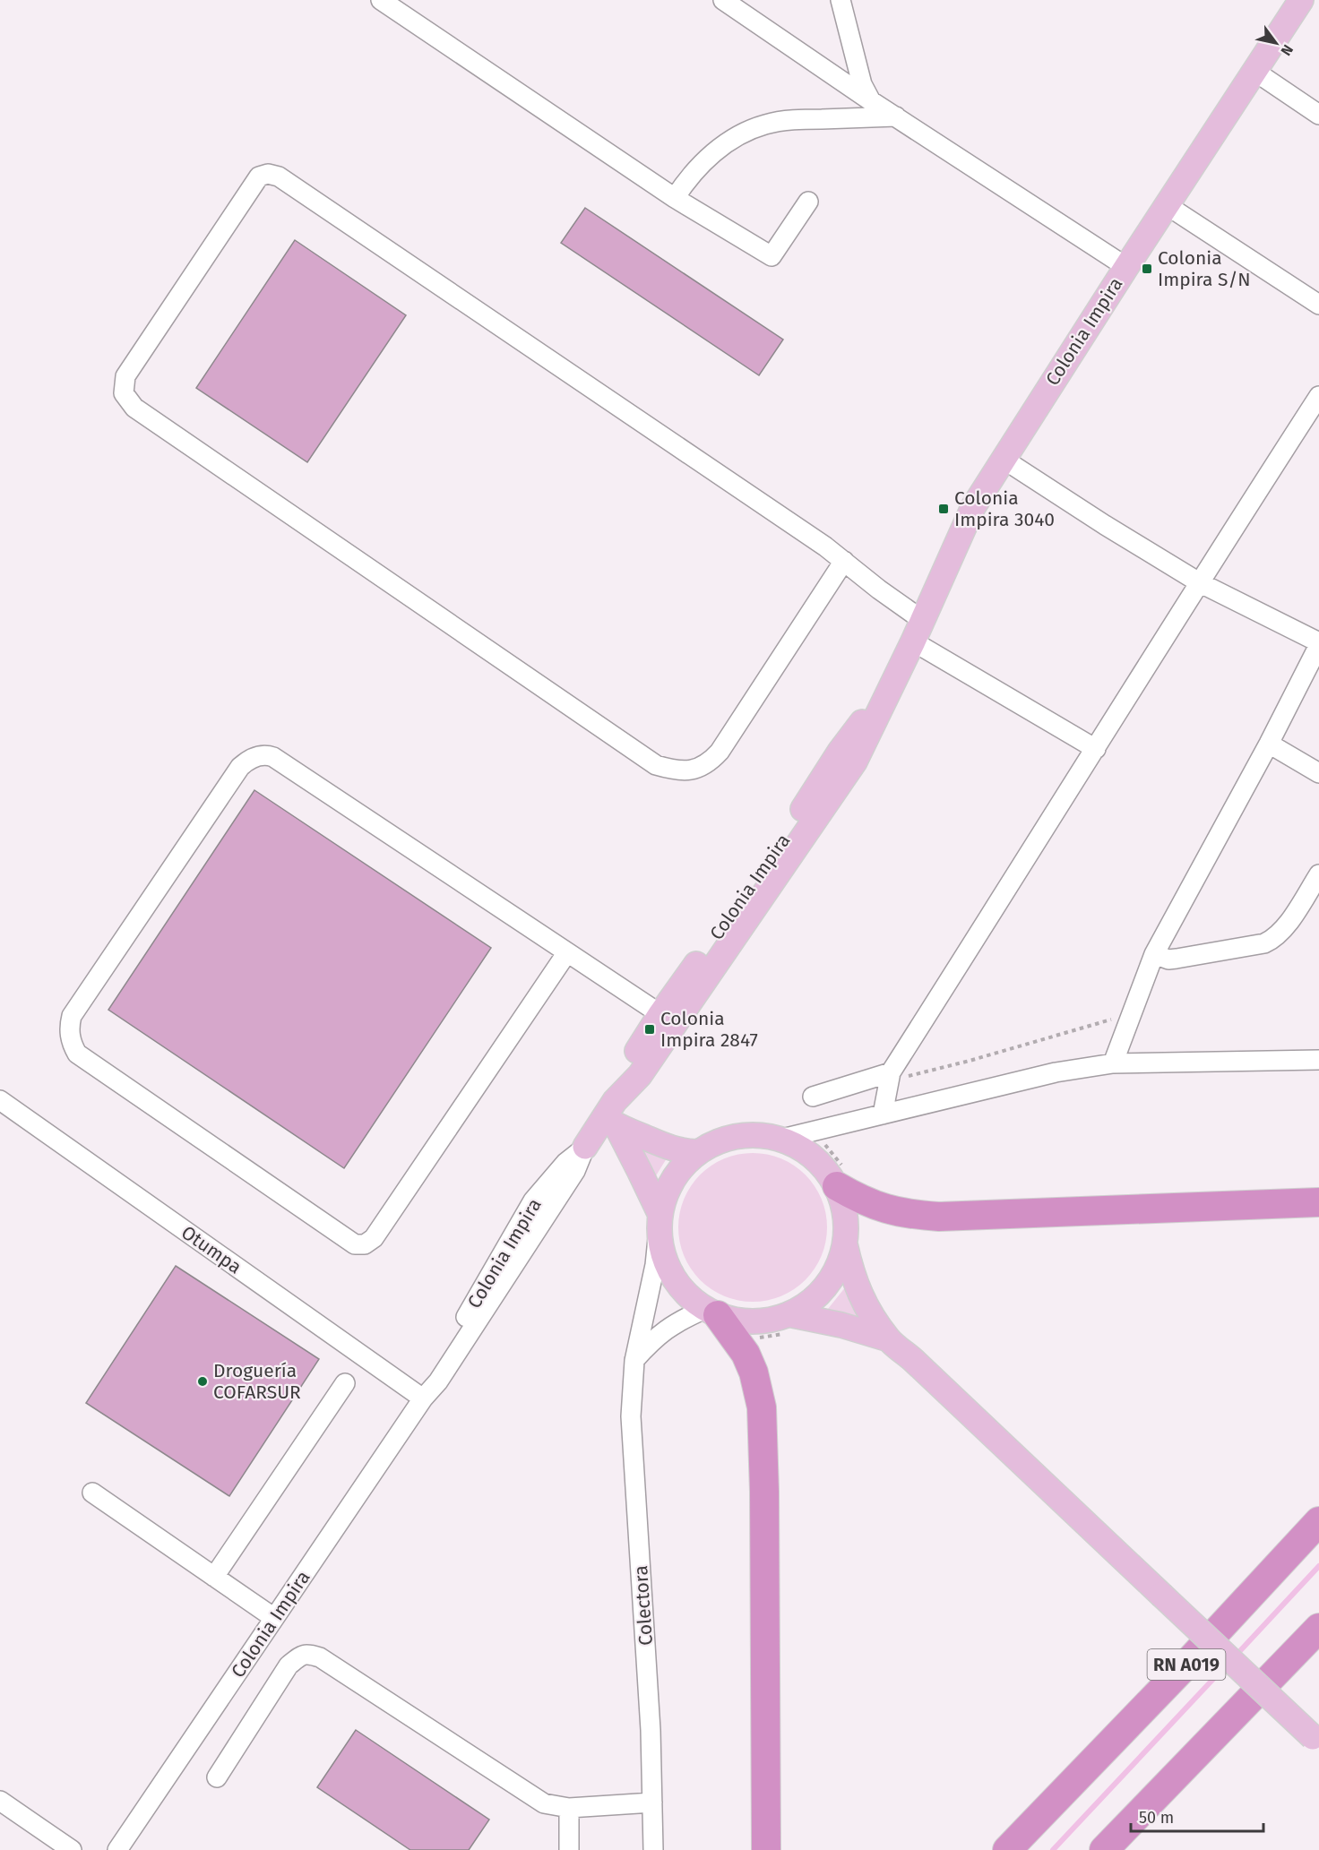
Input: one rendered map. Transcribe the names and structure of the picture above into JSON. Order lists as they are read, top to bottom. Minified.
{"streets":{"highway":["RN A019"],"main road":["Colonia Impira"],"street":["Otumpa","Colectora"]},"crossings":[["Colonia Impira","Otumpa"]],"places":{"transit":["Colonia Impira S/N","Colonia Impira 3040","Colonia Impira 2847"],"other":["Droguería COFARSUR"]},"scale_bar":"50 m","north":"bottom right"}
